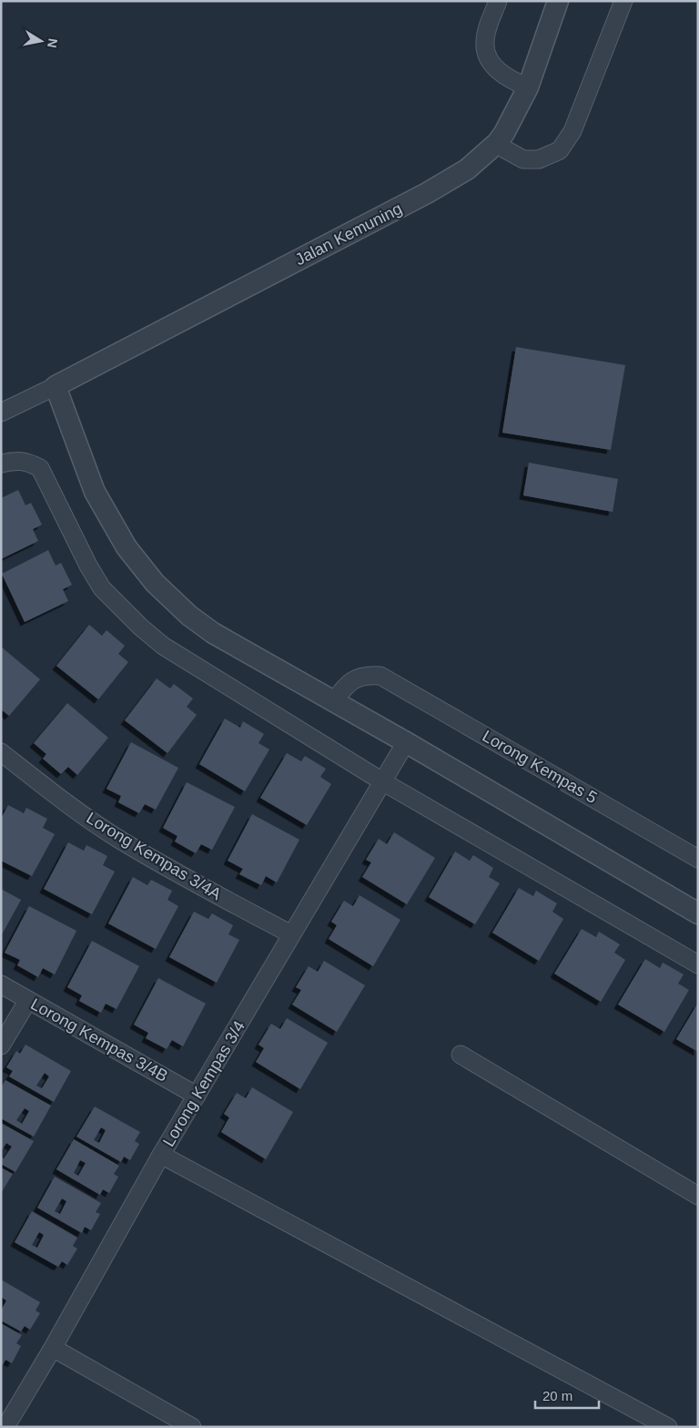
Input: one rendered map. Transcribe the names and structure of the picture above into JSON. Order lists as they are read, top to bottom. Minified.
{"streets":{"street":["Jalan Kemuning","Lorong Kempas 5","Lorong Kempas 3/4A","Lorong Kempas 3/4B","Lorong Kempas 3/4"]},"crossings":[["Lorong Kempas 3/4A","Lorong Kempas 3/4"],["Lorong Kempas 3/4B","Lorong Kempas 3/4"]],"scale_bar":"20 m","north":"right"}
